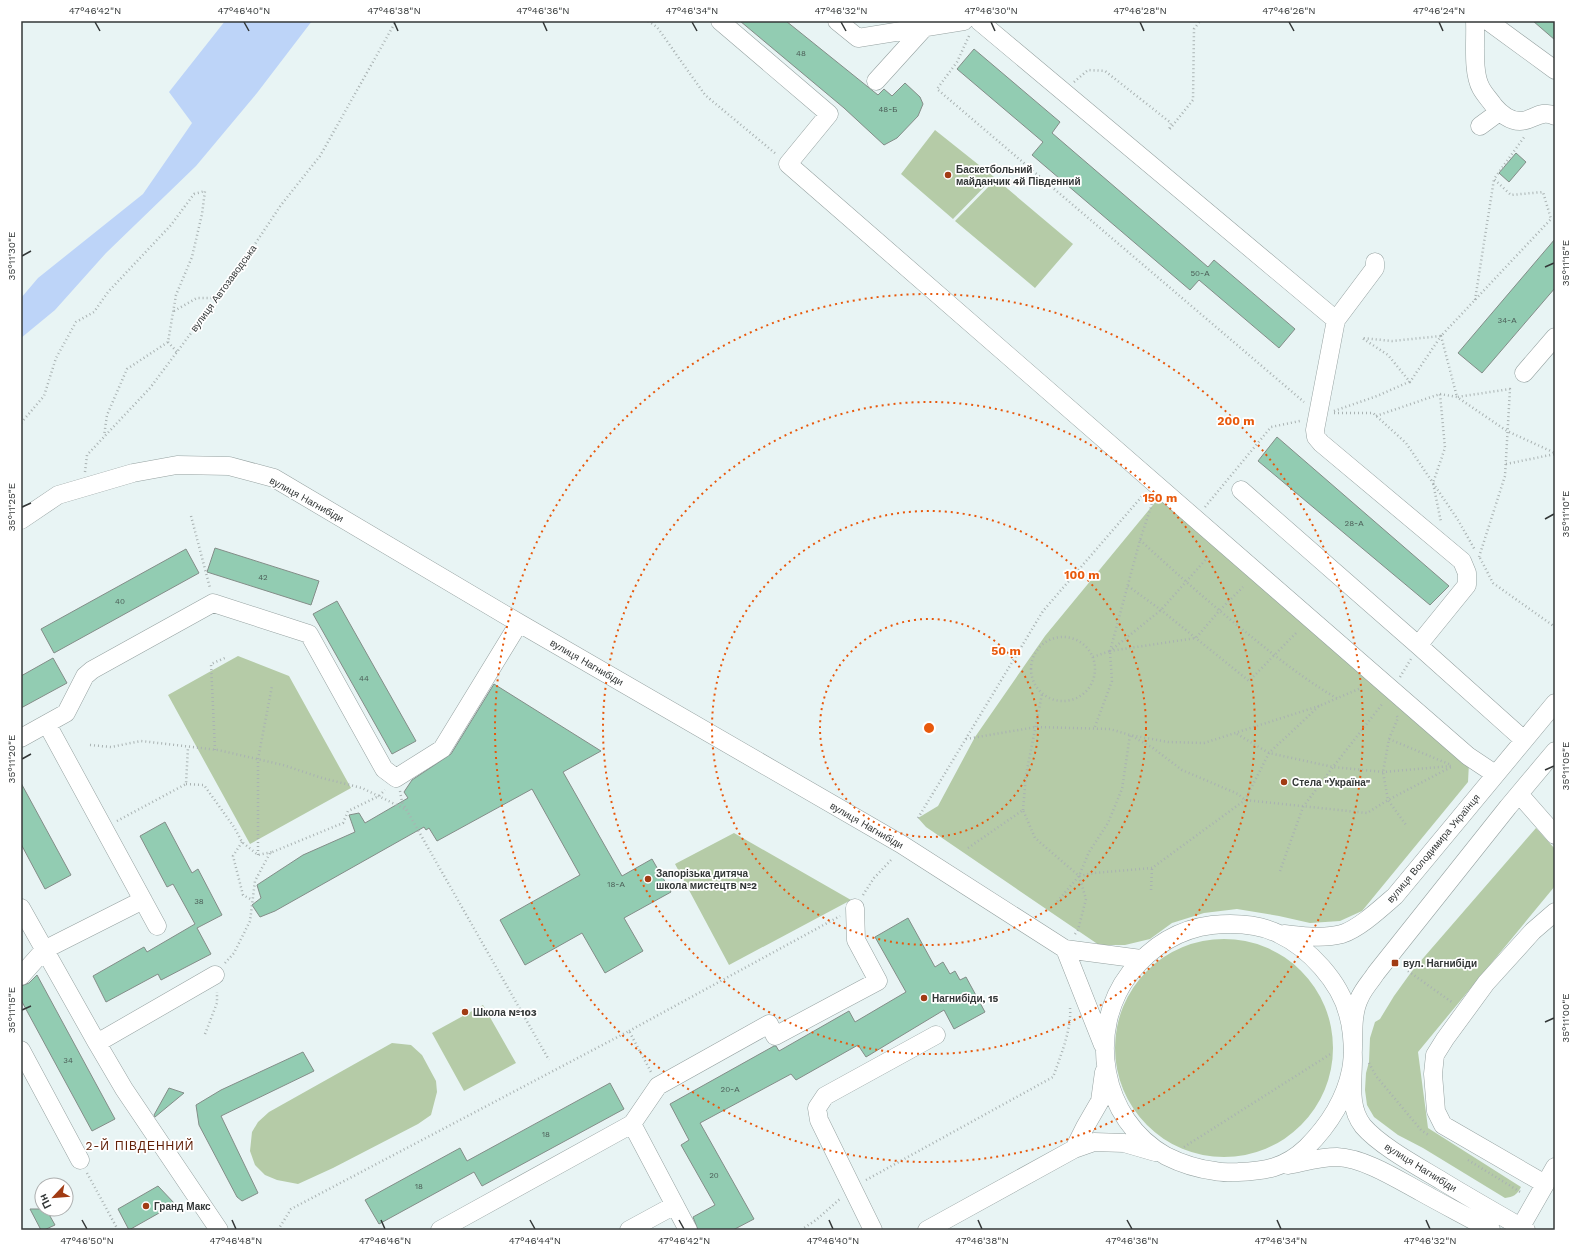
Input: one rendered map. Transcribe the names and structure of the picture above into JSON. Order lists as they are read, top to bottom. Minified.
{"streets":{"street":["вулиця Нагнибіди","вулиця Володимира Українця"],"path":["вулиця Автозаводська"]},"crossings":[["вулиця Автозаводська","вулиця Нагнибіди"],["вулиця Нагнибіди","вулиця Володимира Українця"]],"districts":["2-Й ПІВДЕННИЙ"],"places":{"other":["Баскетбольний майданчик 4й Південний","Стела \"Україна\"","Запорізька дитяча школа мистецтв №2","Нагнибіди, 15","Школа №103","Гранд Макс"],"transit":["вул. Нагнибіди"]},"house_numbers":["48","48-Б","50-А","34-А","28-А","42","40","44","18-А","38","34","20-А","18","20","18"],"north":"bottom left","coordinates":["47°46'42\"N","47°46'40\"N","47°46'38\"N","47°46'36\"N","47°46'34\"N","47°46'32\"N","47°46'30\"N","47°46'28\"N","47°46'26\"N","47°46'24\"N","35°11'30\"E","35°11'15\"E","35°11'25\"E","35°11'10\"E","35°11'20\"E","35°11'05\"E","35°11'00\"E","47°46'50\"N","47°46'48\"N","47°46'46\"N","47°46'44\"N"],"rings":["200 m","150 m","100 m","50 m"]}
